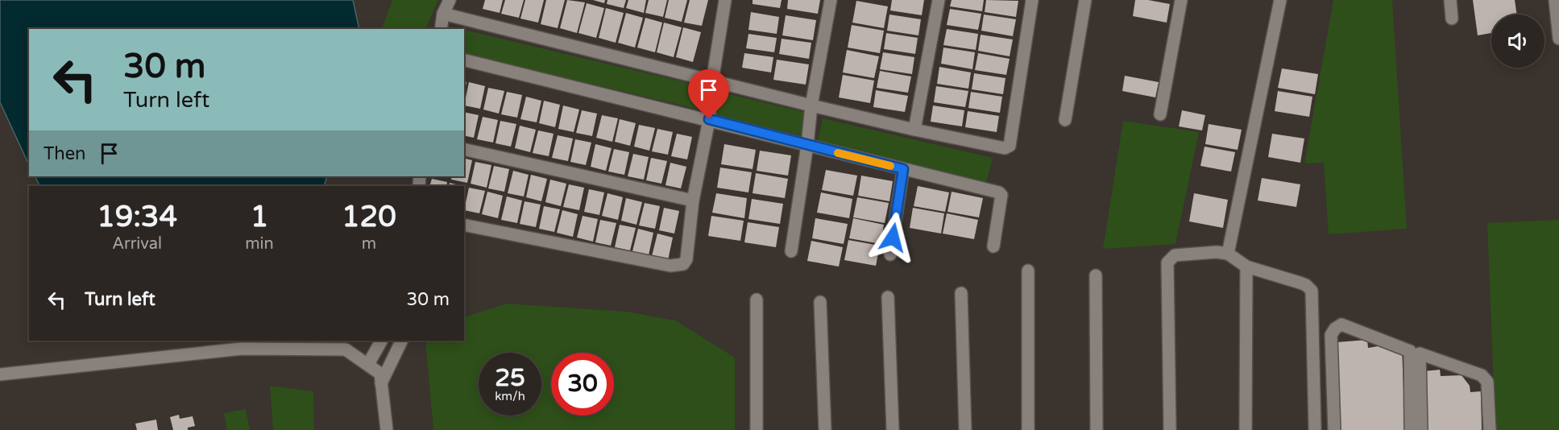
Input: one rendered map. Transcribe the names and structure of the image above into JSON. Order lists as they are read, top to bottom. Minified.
{"page":{"turn":["30 m","Turn left"],"then":"Then","eta":["19:34","Arrival","1","min","120","m"],"list":[{"name":"Turn left","value":"30 m"}],"speed":"25 km/h","limit":"30"}}
